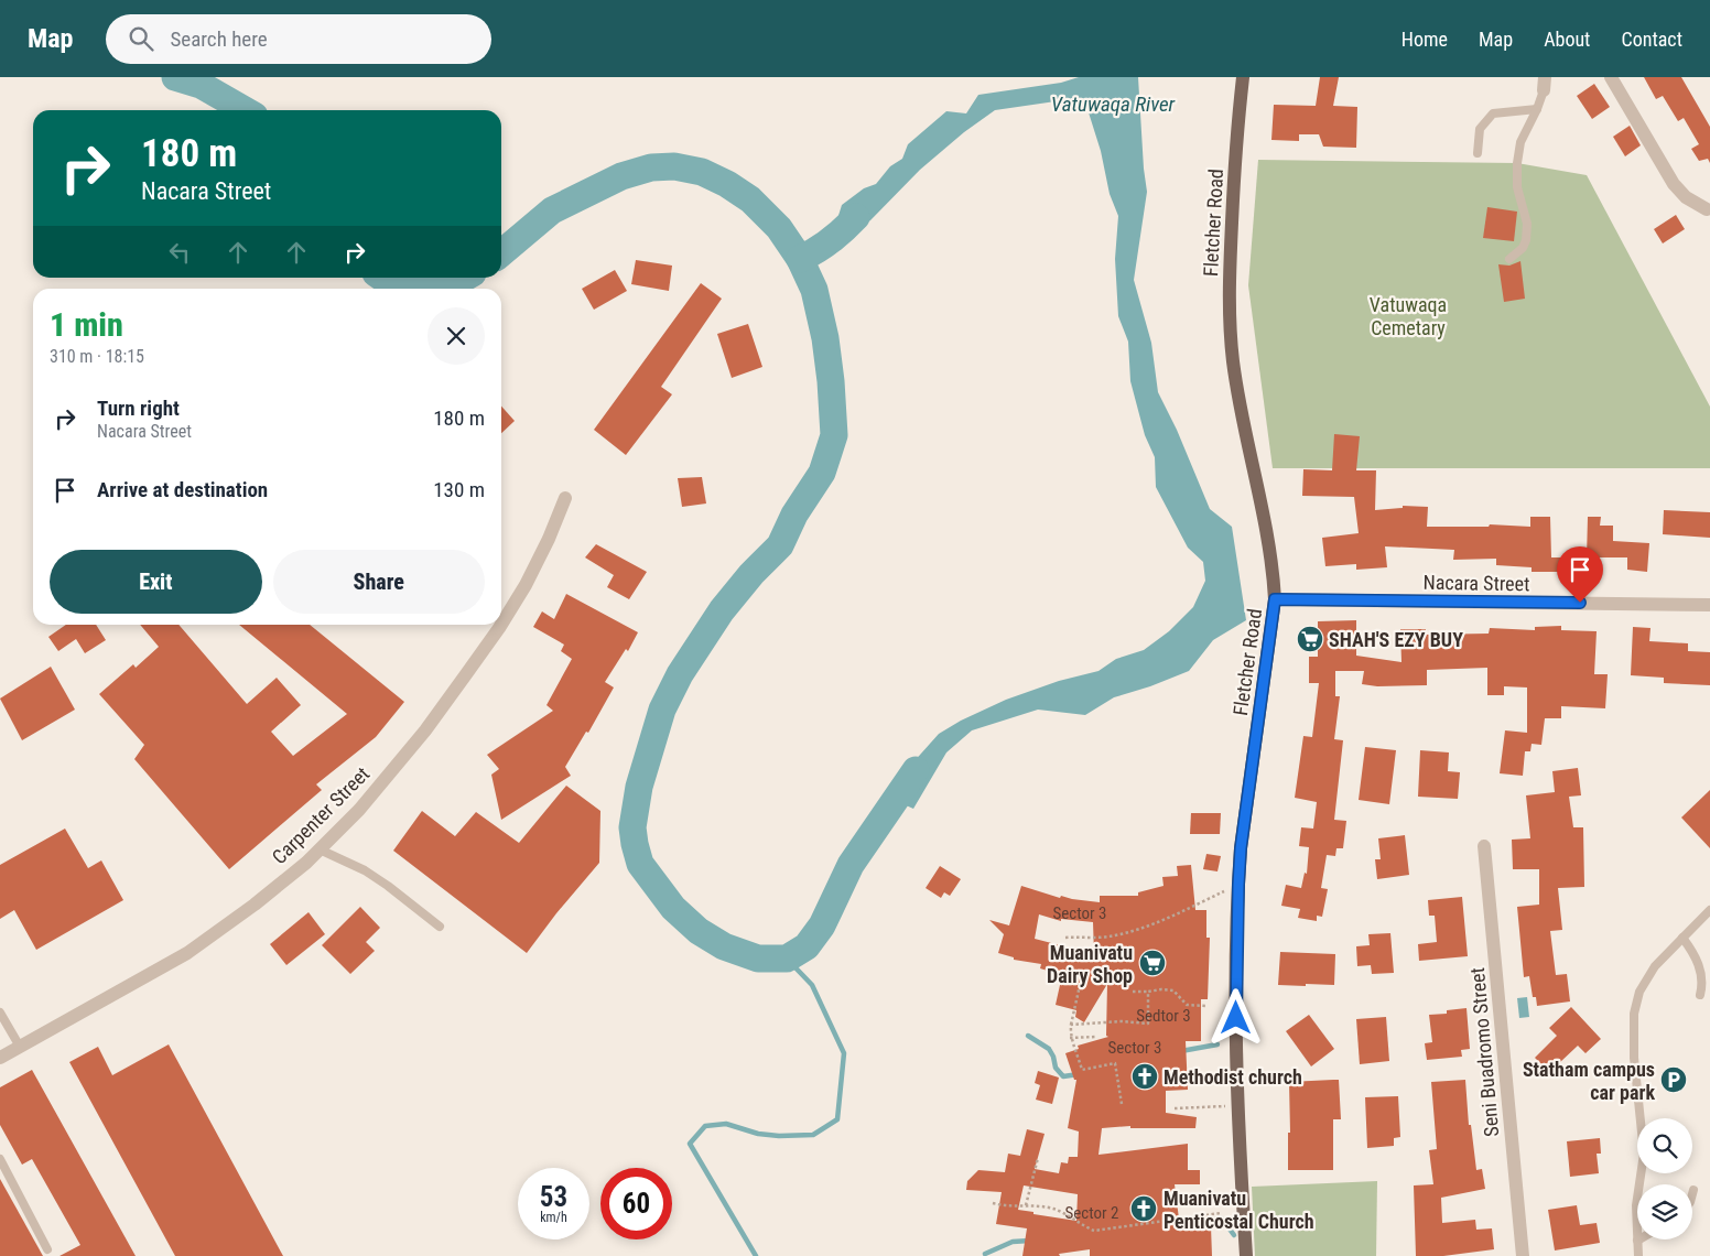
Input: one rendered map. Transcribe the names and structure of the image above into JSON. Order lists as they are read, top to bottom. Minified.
{"streets":{"main road":["Fletcher Road"],"street":["Nacara Street","Carpenter Street","Seni Buadromo Street"]},"crossings":[["Fletcher Road","Nacara Street"]],"water":["Vatuwaqa River"],"parks":["Vatuwaqa Cemetary"],"places":{"supermarket":["SHAH'S EZY BUY","Muanivatu Dairy Shop"],"church":["Methodist church","Muanivatu Penticostal Church"],"parking":["Statham campus car park"]},"house_numbers":["Sector 3","Sedtor 3","Sector 3","Sector 2"],"page":{"header":"Map","search":"Search here","nav":["Home","Map","About","Contact"],"turn":["180 m","Nacara Street"],"heading":["1 min","310 m · 18:15"],"list":[{"name":"Turn right","note":"Nacara Street","value":"180 m"},{"name":"Arrive at destination","value":"130 m"}],"buttons":["Exit","Share"],"speed":"53 km/h","limit":"60"}}
